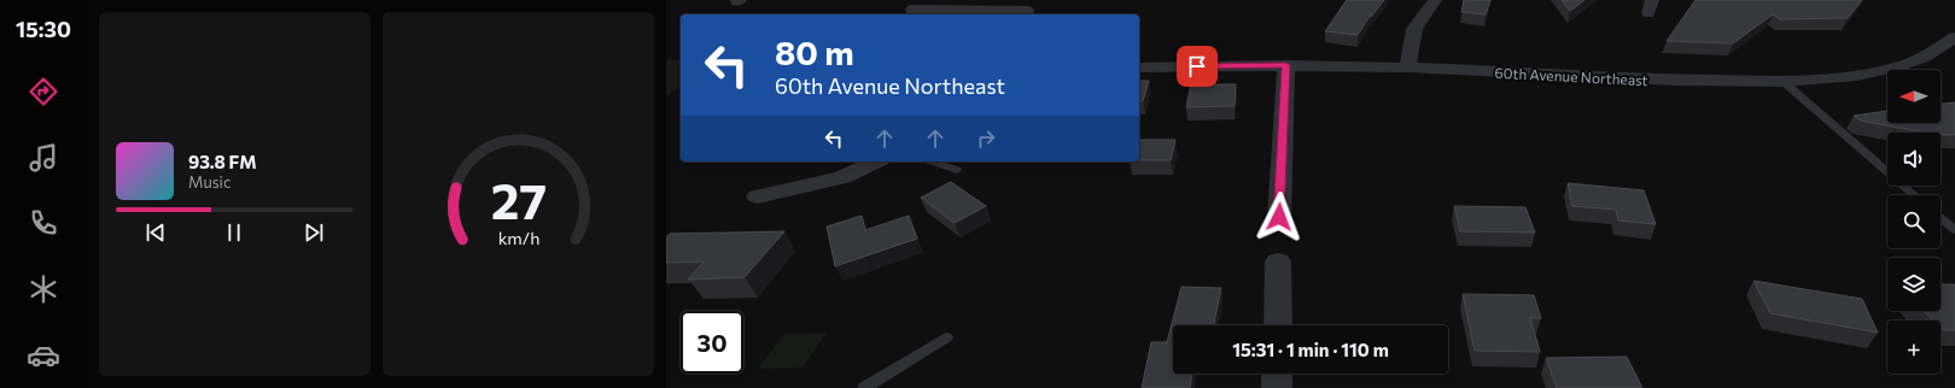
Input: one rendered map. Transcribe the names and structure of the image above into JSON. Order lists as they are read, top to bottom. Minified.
{"streets":{"street":["60th Avenue Northeast"]},"north":"left","page":{"tabs":"15:30","turn":["80 m","60th Avenue Northeast"],"map_buttons":"+","song":["93.8 FM","Music"],"limit":"30","trip":"15:31 · 1 min · 110 m","gauge":["27","km/h"]}}
